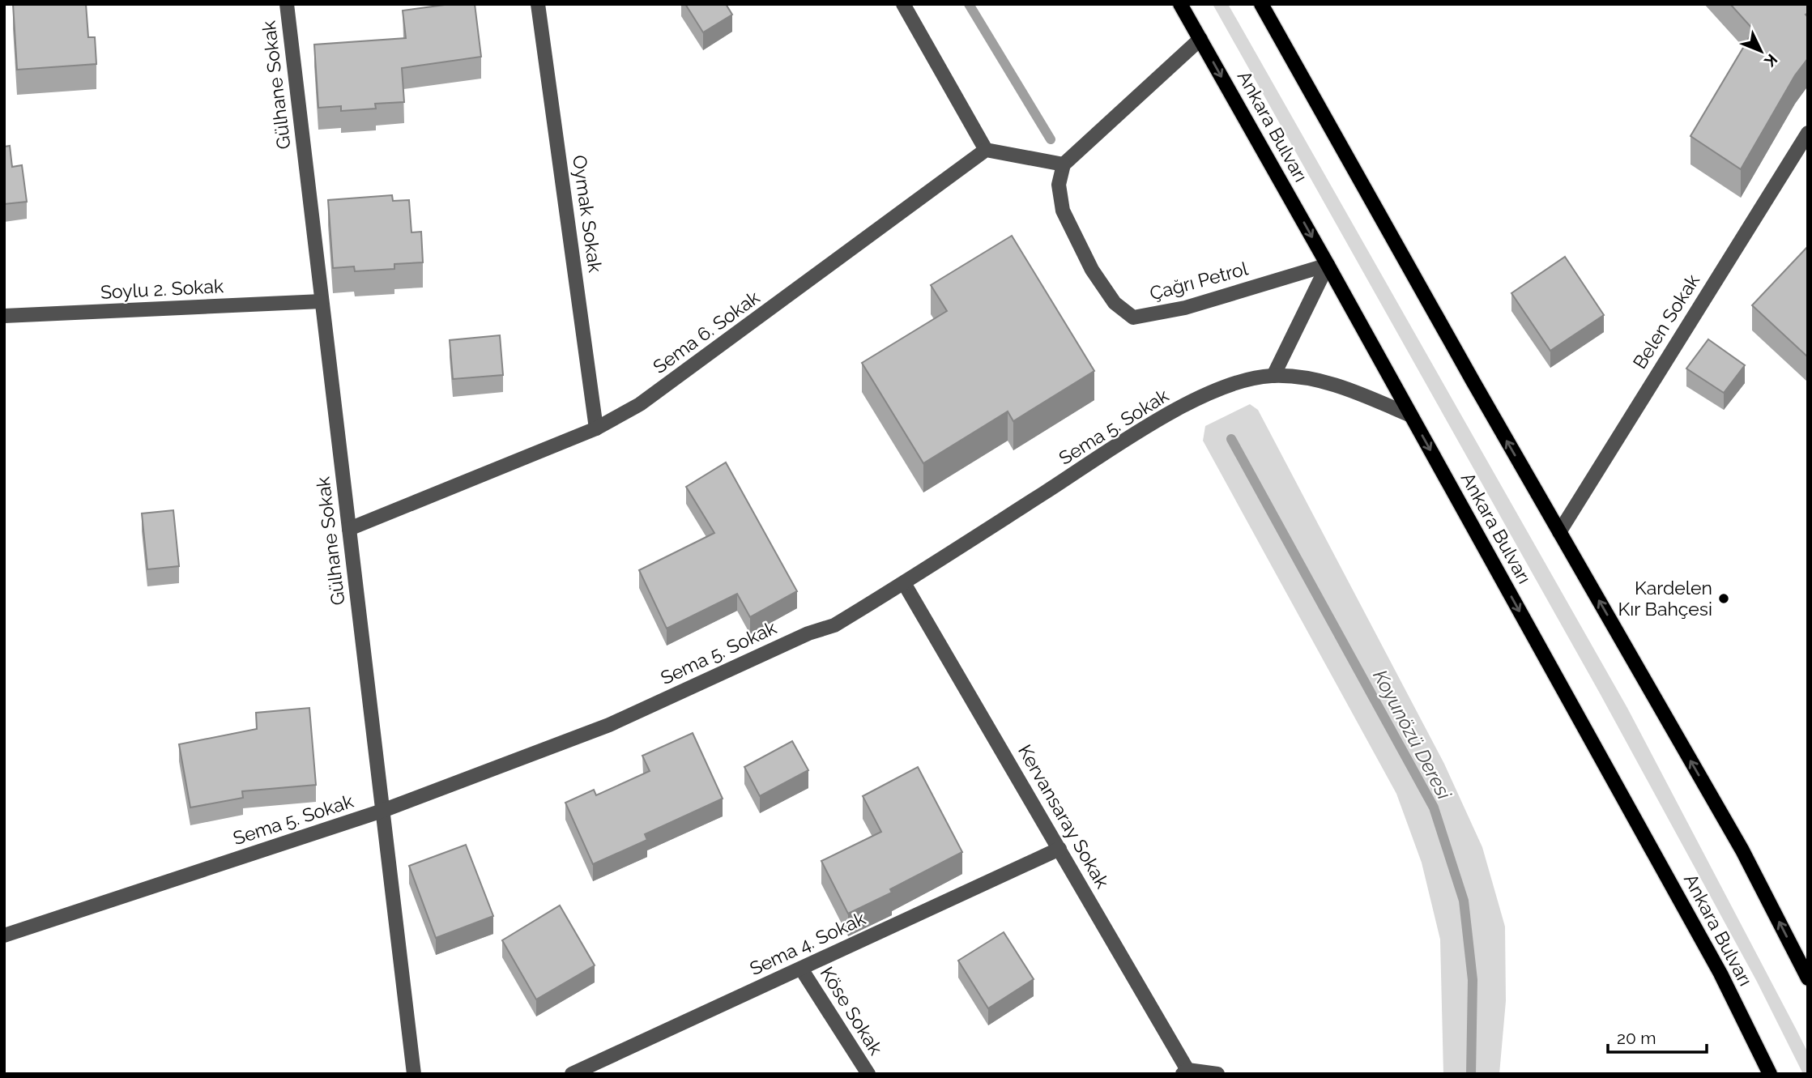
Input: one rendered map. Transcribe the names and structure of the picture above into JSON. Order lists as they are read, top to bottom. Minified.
{"streets":{"main road":["Ankara Bulvarı"],"street":["Gülhane Sokak","Oymak Sokak","Çağrı Petrol","Soylu 2. Sokak","Belen Sokak","Sema 6. Sokak","Sema 5. Sokak","Kervansaray Sokak","Sema 4. Sokak","Köse Sokak"]},"crossings":[["Gülhane Sokak","Soylu 2. Sokak"],["Gülhane Sokak","Sema 6. Sokak"],["Gülhane Sokak","Sema 5. Sokak"],["Ankara Bulvarı","Çağrı Petrol"],["Ankara Bulvarı","Sema 5. Sokak"],["Oymak Sokak","Sema 6. Sokak"],["Sema 5. Sokak","Kervansaray Sokak"],["Kervansaray Sokak","Sema 4. Sokak"],["Sema 4. Sokak","Köse Sokak"]],"water":["Koyunözü Deresi"],"places":["Kardelen Kır Bahçesi"],"scale_bar":"20 m","north":"bottom right"}
